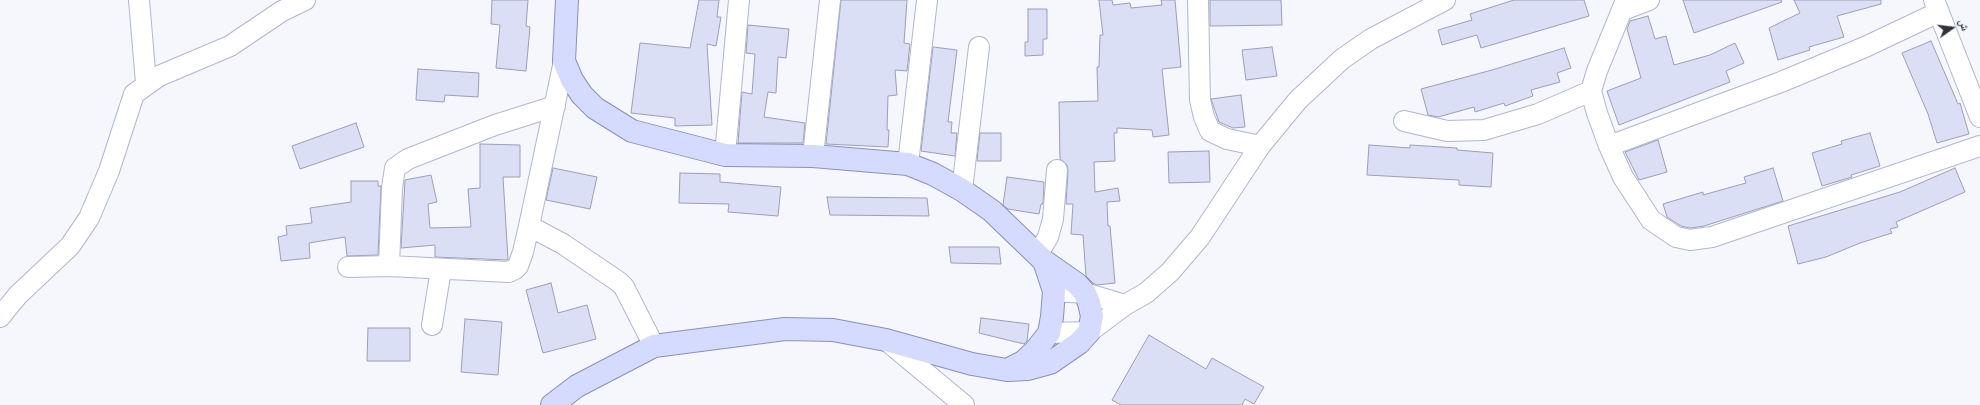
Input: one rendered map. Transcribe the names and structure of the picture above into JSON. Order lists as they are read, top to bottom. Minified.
{"north":"right"}
